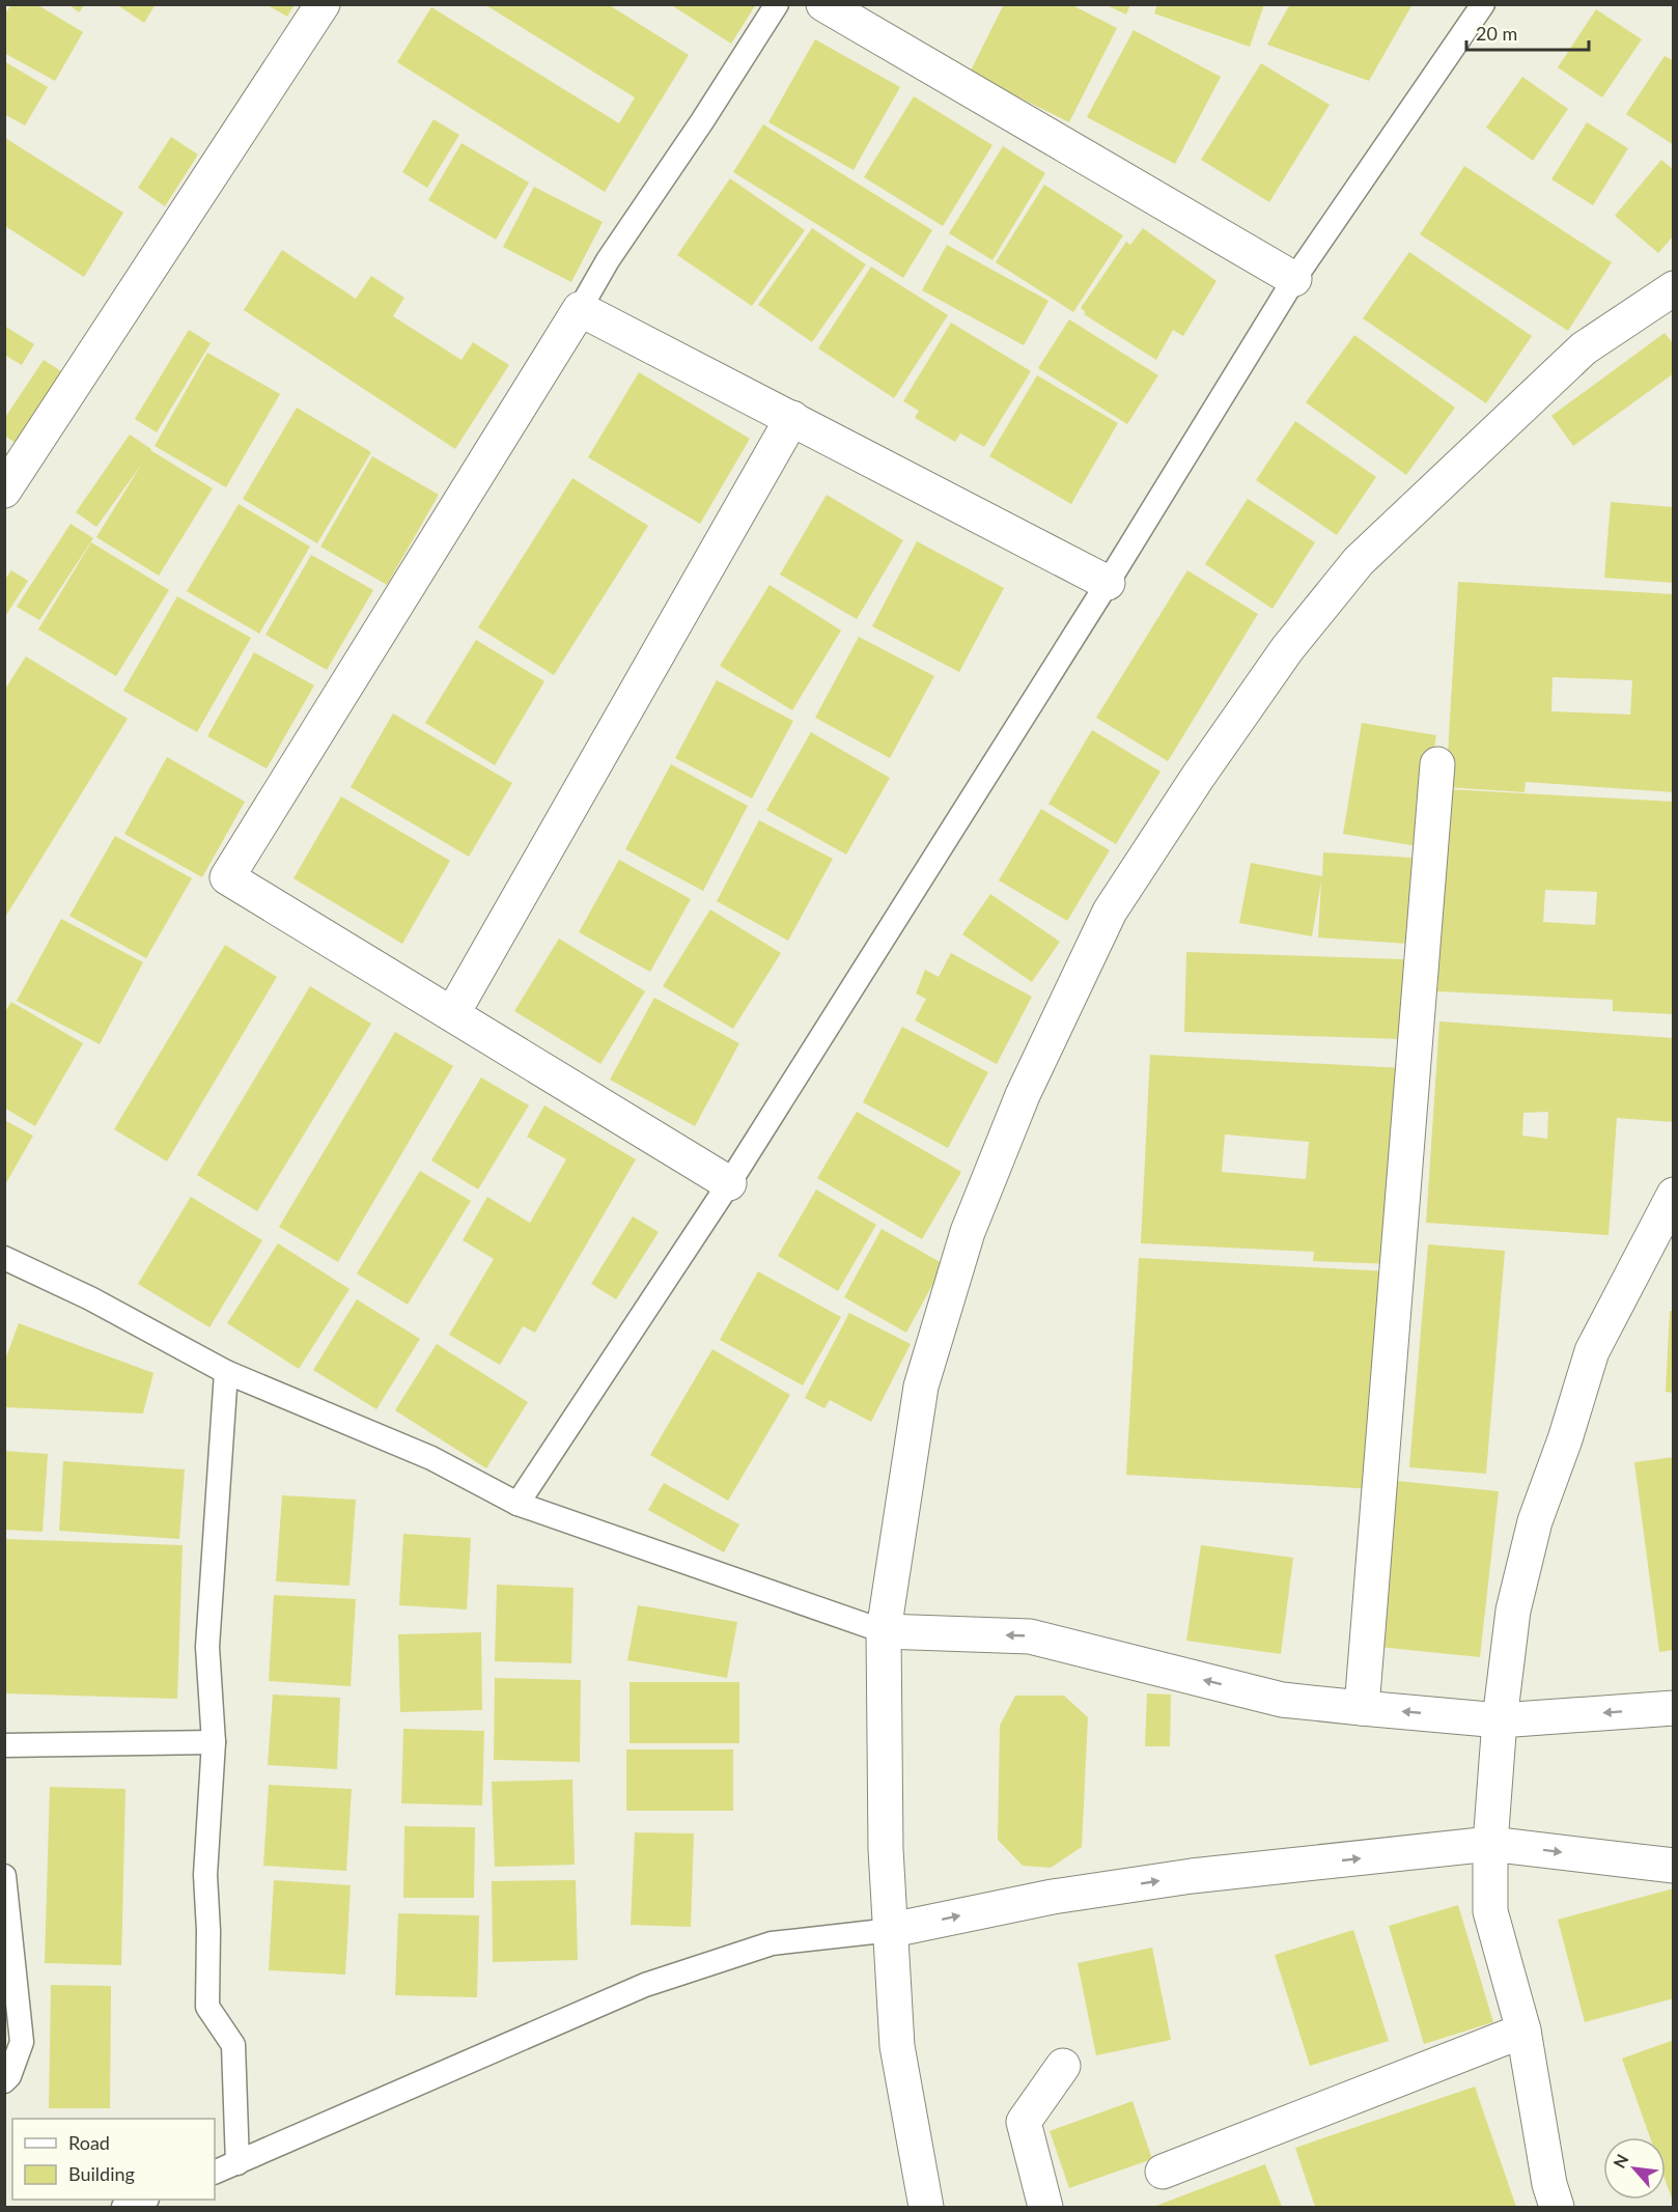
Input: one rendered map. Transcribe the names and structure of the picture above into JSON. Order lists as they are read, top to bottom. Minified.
{"legend":["Road","Building"],"scale_bar":"20 m","north":"top left"}
